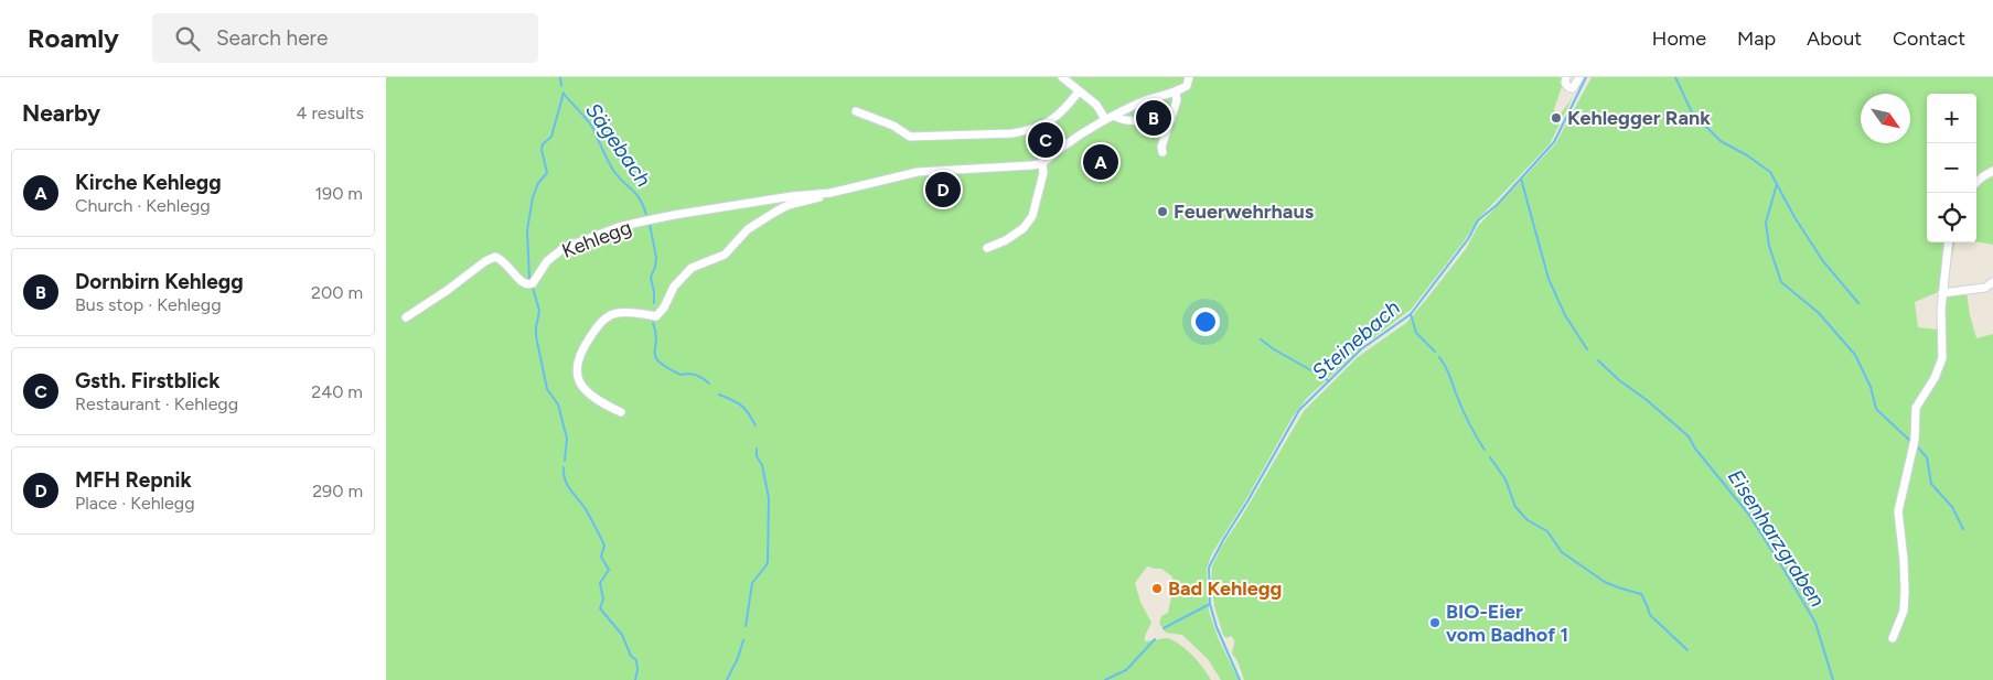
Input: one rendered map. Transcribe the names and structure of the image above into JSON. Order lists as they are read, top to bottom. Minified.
{"streets":{"street":["Kehlegg"]},"water":["Sägebach","Steinebach","Eisenharzgraben"],"places":["Kehlegger Rank","Feuerwehrhaus","Bad Kehlegg","BIO-Eier vom Badhof 1"],"north":"bottom right","page":{"header":"Roamly","search":"Search here","nav":["Home","Map","About","Contact"],"heading":["Nearby","4 results"],"map_buttons":["+","−"],"pins":["B","C","A","D"],"list":[{"mark":"A","name":"Kirche Kehlegg","note":"Church · Kehlegg","value":"190 m"},{"mark":"B","name":"Dornbirn Kehlegg","note":"Bus stop · Kehlegg","value":"200 m"},{"mark":"C","name":"Gsth. Firstblick","note":"Restaurant · Kehlegg","value":"240 m"},{"mark":"D","name":"MFH Repnik","note":"Place · Kehlegg","value":"290 m"}]}}
